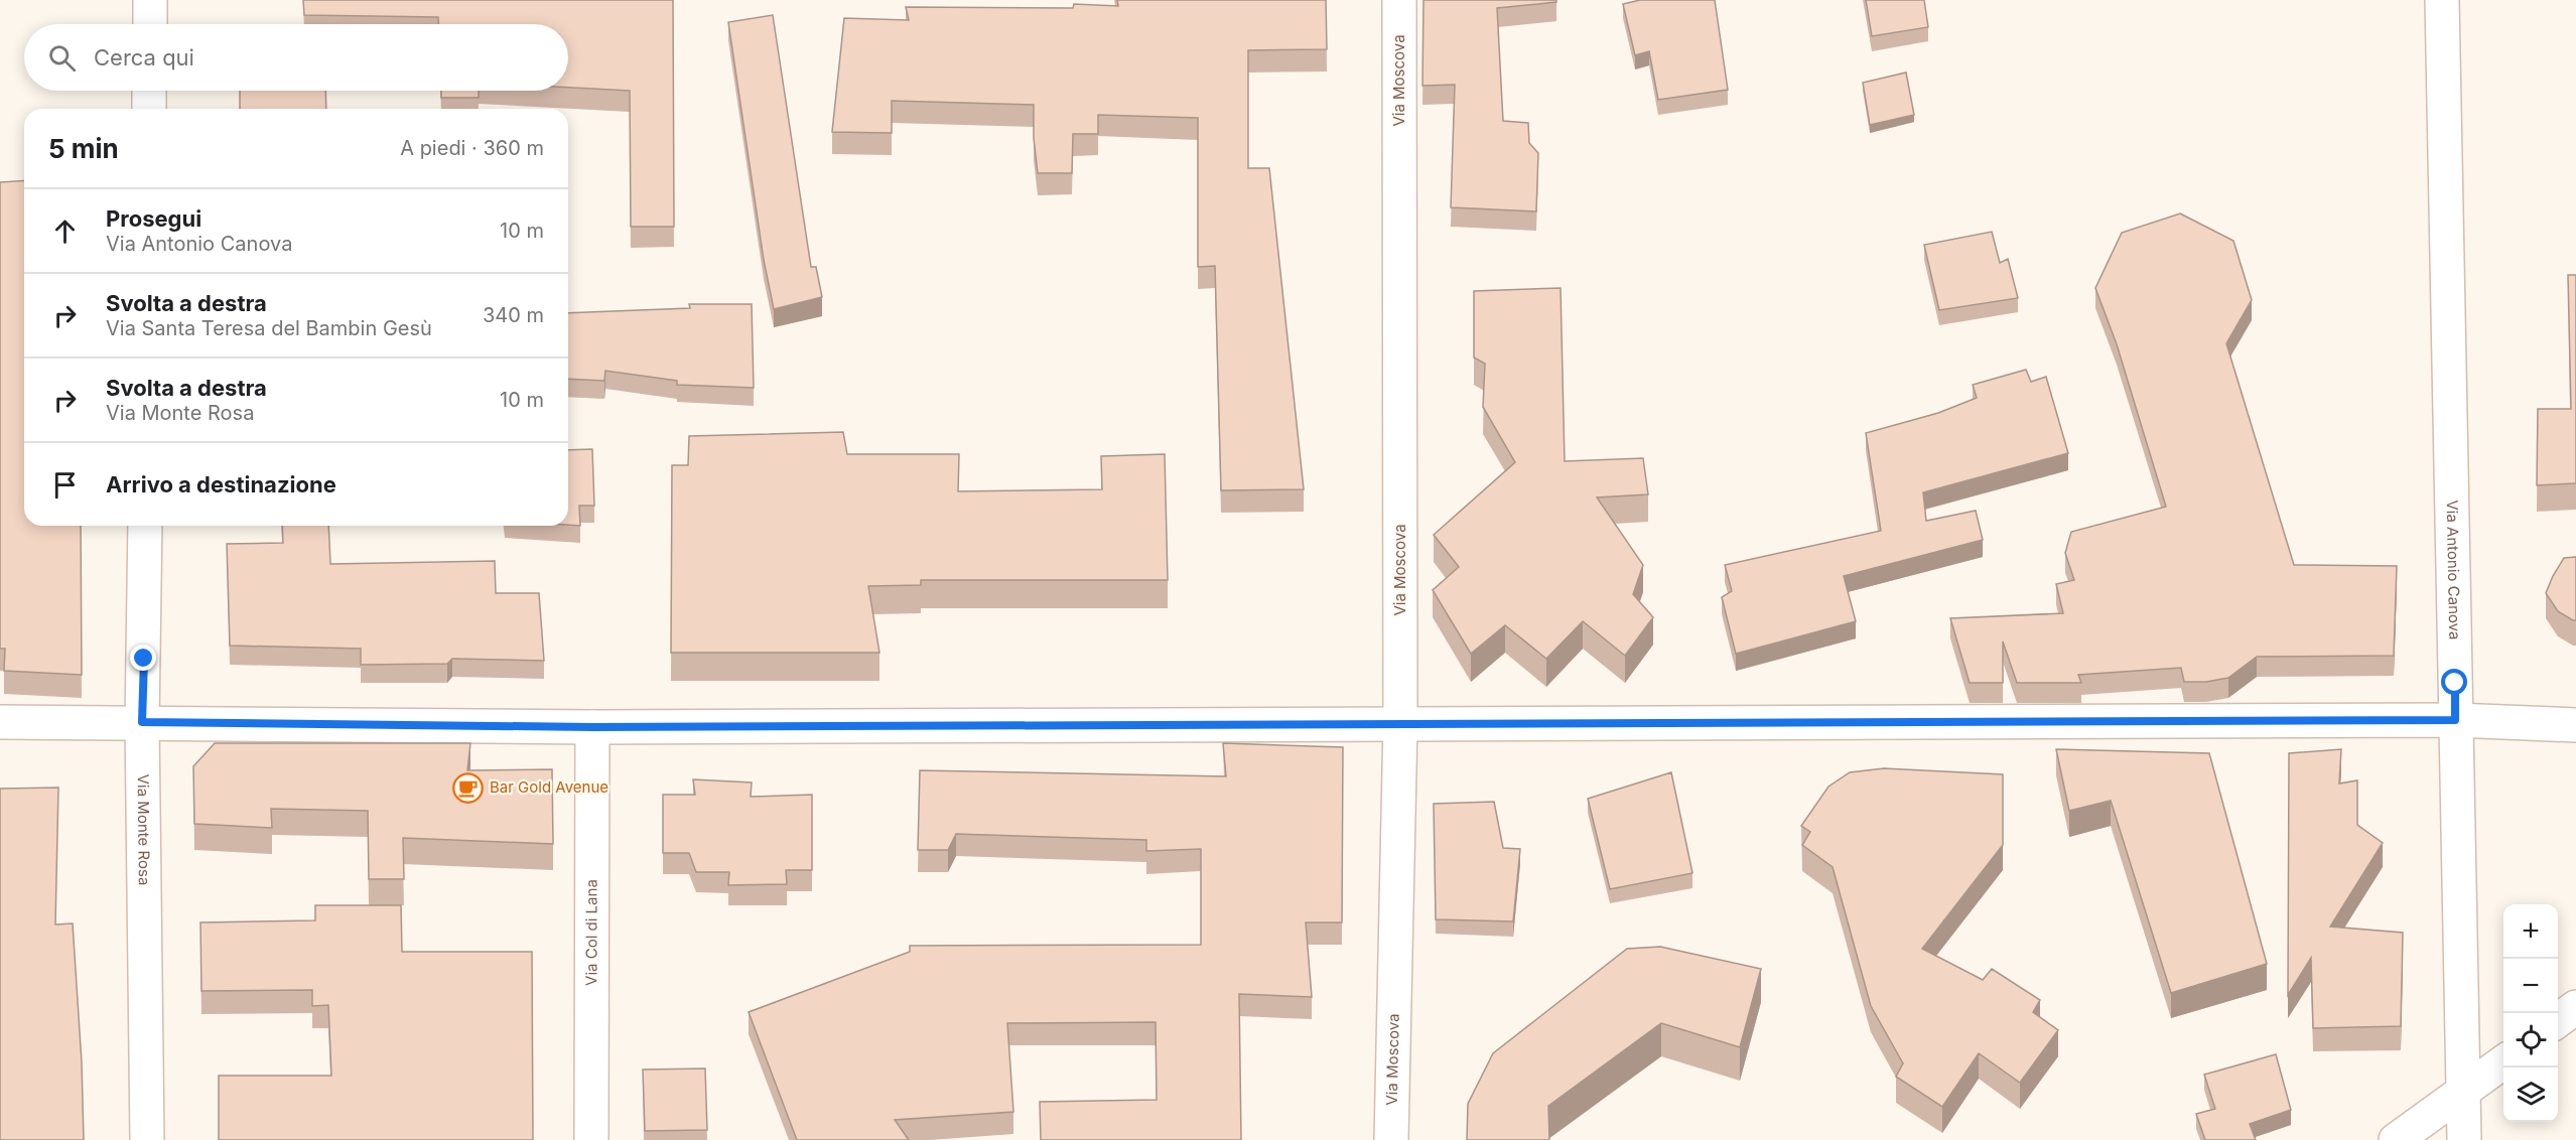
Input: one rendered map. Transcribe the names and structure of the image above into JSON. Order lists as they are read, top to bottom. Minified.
{"streets":{"street":["Via Moscova","Via Antonio Canova","Via Monte Rosa","Via Col di Lana"]},"places":{"cafe":["Bar Gold Avenue"]},"page":{"search":"Cerca qui","heading":["5 min","A piedi · 360 m"],"list":[["Prosegui","Via Antonio Canova","10 m"],["Svolta a destra","Via Santa Teresa del Bambin Gesù","340 m"],["Svolta a destra","Via Monte Rosa","10 m"],"Arrivo a destinazione"],"map_buttons":["+","−"]}}
